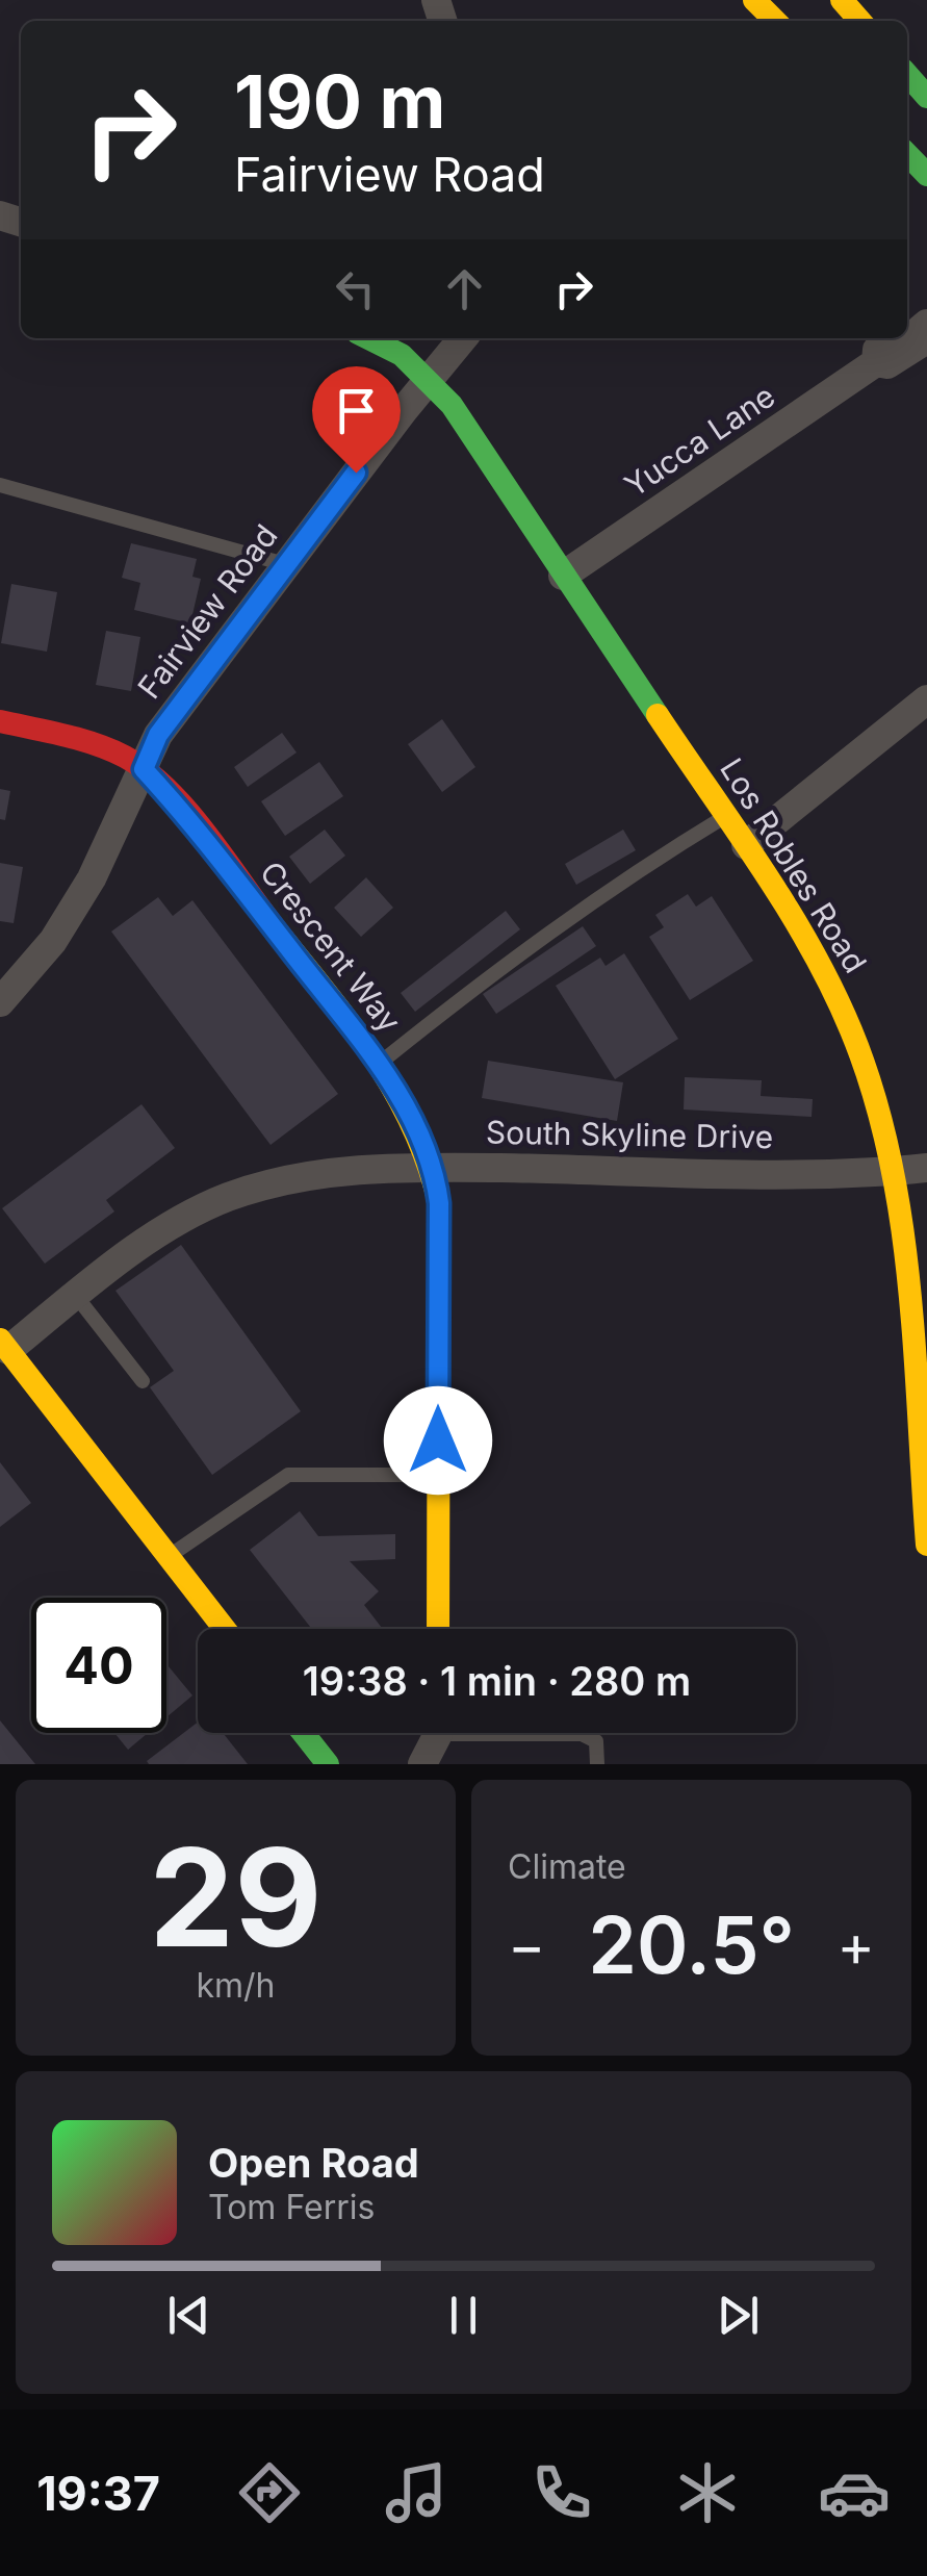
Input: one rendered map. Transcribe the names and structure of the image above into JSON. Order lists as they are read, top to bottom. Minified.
{"streets":{"main road":["Los Robles Road","Crescent Way"],"street":["Yucca Lane","Fairview Road","South Skyline Drive"]},"crossings":[["Yucca Lane","Los Robles Road"],["Fairview Road","Los Robles Road"],["Fairview Road","Crescent Way"],["Los Robles Road","South Skyline Drive"],["Crescent Way","South Skyline Drive"]],"page":{"turn":["190 m","Fairview Road"],"limit":"40","trip":"19:38 · 1 min · 280 m","tile":[["29","km/h"],"Climate"],"heat":["−","20.5°","+"],"song":["Open Road","Tom Ferris"],"tabs":"19:37"}}
